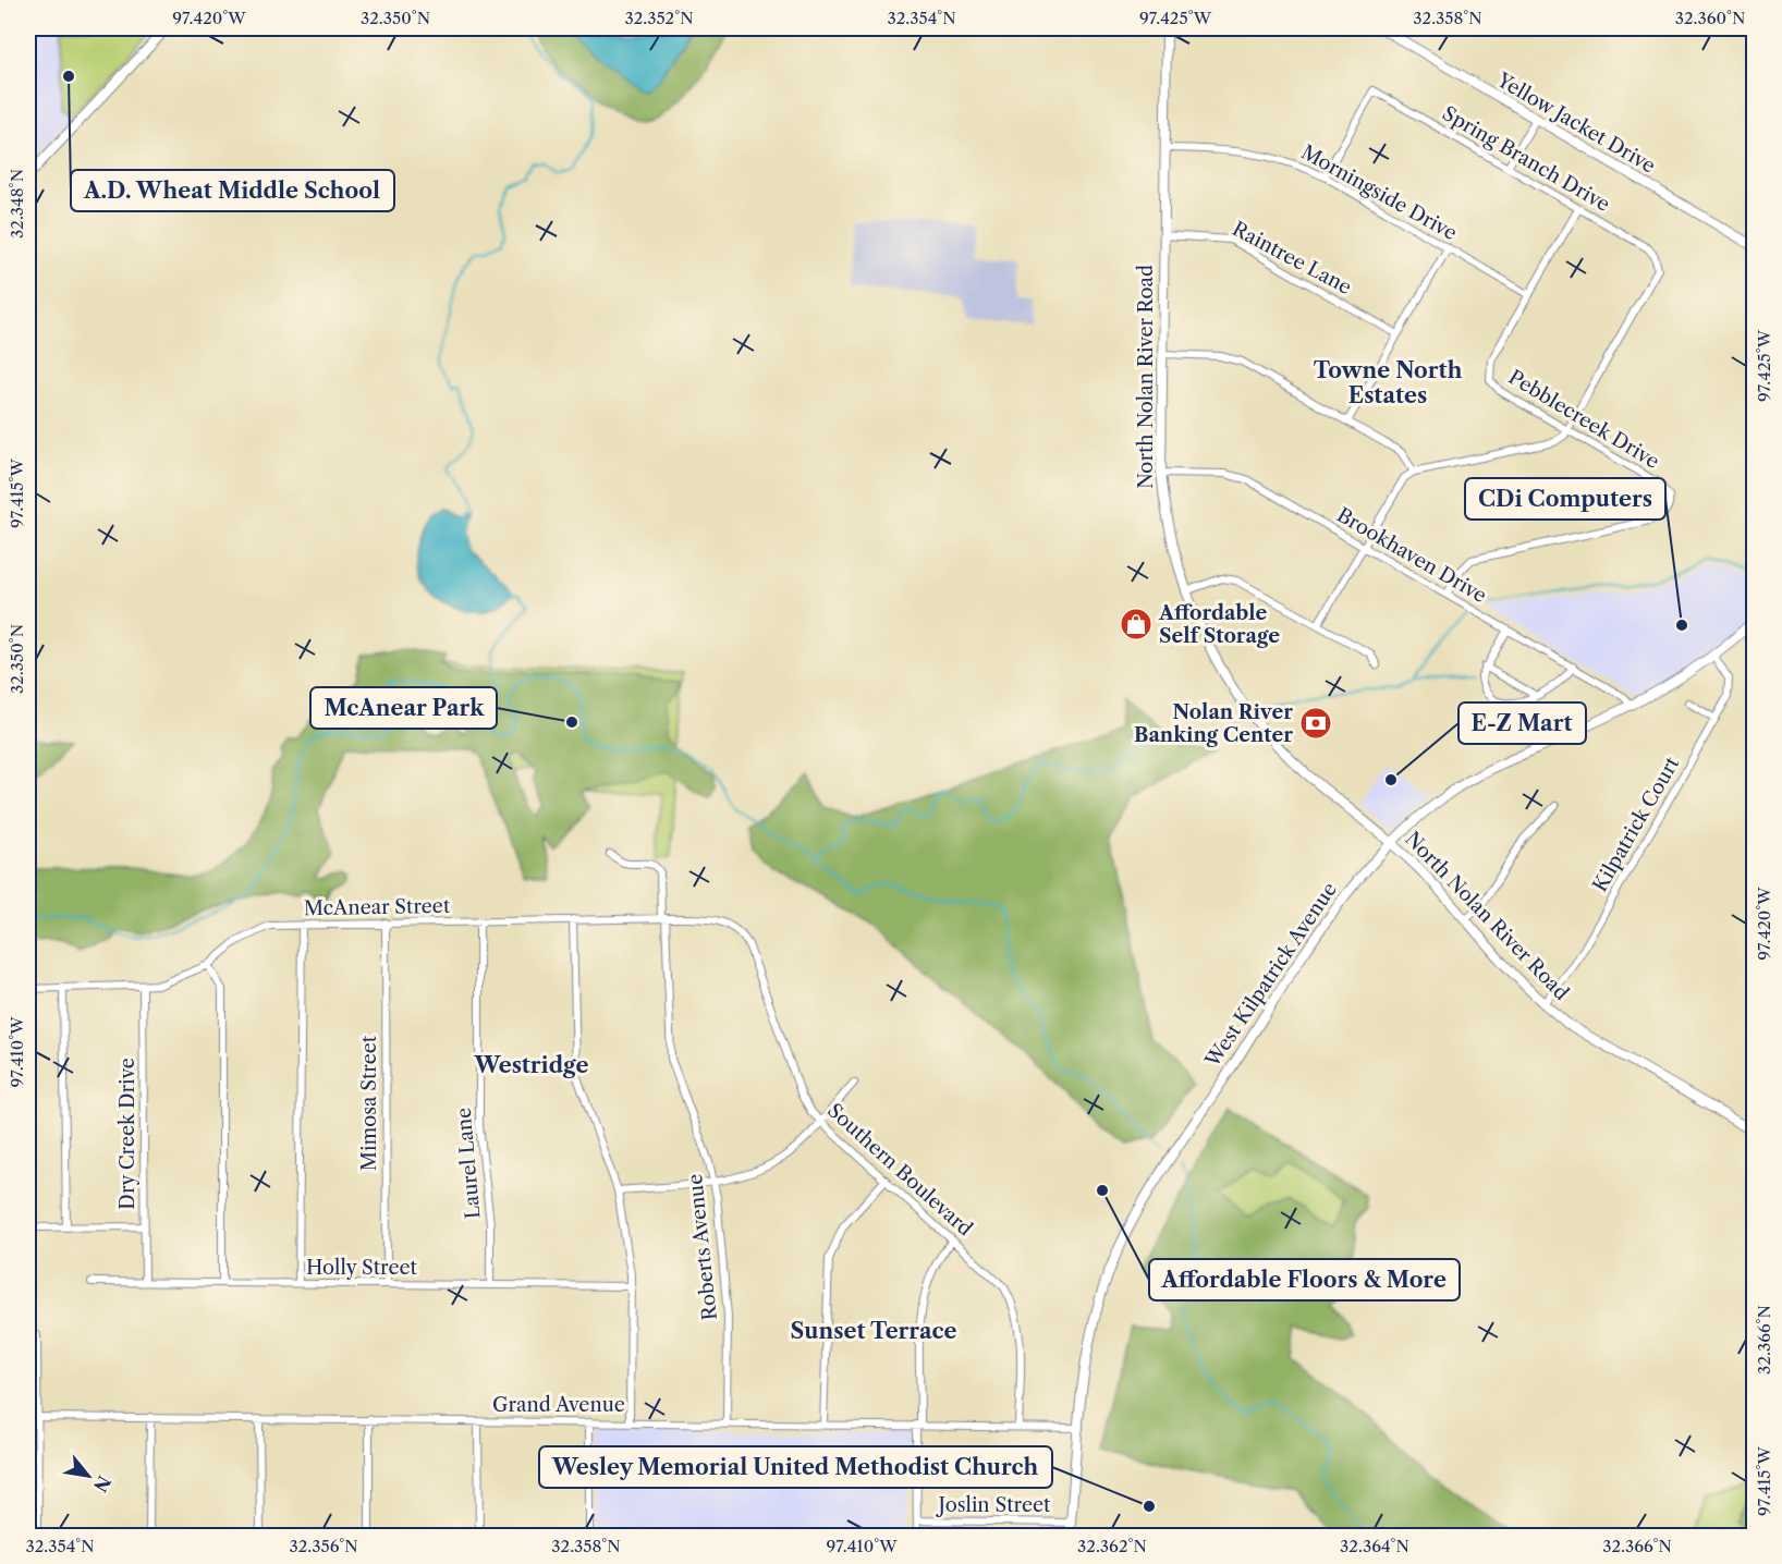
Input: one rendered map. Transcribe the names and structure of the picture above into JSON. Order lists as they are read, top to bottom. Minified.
{"streets":{"main road":["North Nolan River Road","West Kilpatrick Avenue"],"street":["Yellow Jacket Drive","Spring Branch Drive","Morningside Drive","Raintree Lane","Pebblecreek Drive","Brookhaven Drive","Kilpatrick Court","McAnear Street","Mimosa Street","Dry Creek Drive","Laurel Lane","Southern Boulevard","Roberts Avenue","Holly Street","Grand Avenue","Joslin Street"]},"crossings":[["Spring Branch Drive","Morningside Drive"],["Spring Branch Drive","Pebblecreek Drive"],["Morningside Drive","North Nolan River Road"],["Morningside Drive","Pebblecreek Drive"],["Raintree Lane","North Nolan River Road"],["North Nolan River Road","Brookhaven Drive"],["North Nolan River Road","Kilpatrick Court"],["North Nolan River Road","West Kilpatrick Avenue"],["Pebblecreek Drive","Brookhaven Drive"],["Brookhaven Drive","West Kilpatrick Avenue"],["Kilpatrick Court","West Kilpatrick Avenue"],["McAnear Street","Mimosa Street"],["McAnear Street","Dry Creek Drive"],["McAnear Street","Laurel Lane"],["McAnear Street","Southern Boulevard"],["McAnear Street","Roberts Avenue"],["West Kilpatrick Avenue","Grand Avenue"],["West Kilpatrick Avenue","Joslin Street"],["Mimosa Street","Holly Street"],["Dry Creek Drive","Holly Street"],["Laurel Lane","Holly Street"],["Southern Boulevard","Grand Avenue"],["Roberts Avenue","Grand Avenue"]],"districts":["Towne North Estates","Westridge","Sunset Terrace"],"places":{"other":["A.D. Wheat Middle School","CDi Computers","McAnear Park","E-Z Mart","Affordable Floors & More","Wesley Memorial United Methodist Church"],"shop":["Affordable Self Storage"],"bank":["Nolan River Banking Center"]},"north":"bottom right","coordinates":["97.420°W","32.350°N","32.352°N","32.354°N","97.425°W","32.358°N","32.360°N","32.348°N","97.415°W","97.410°W","32.366°N","32.356°N","32.362°N","32.364°N"]}
